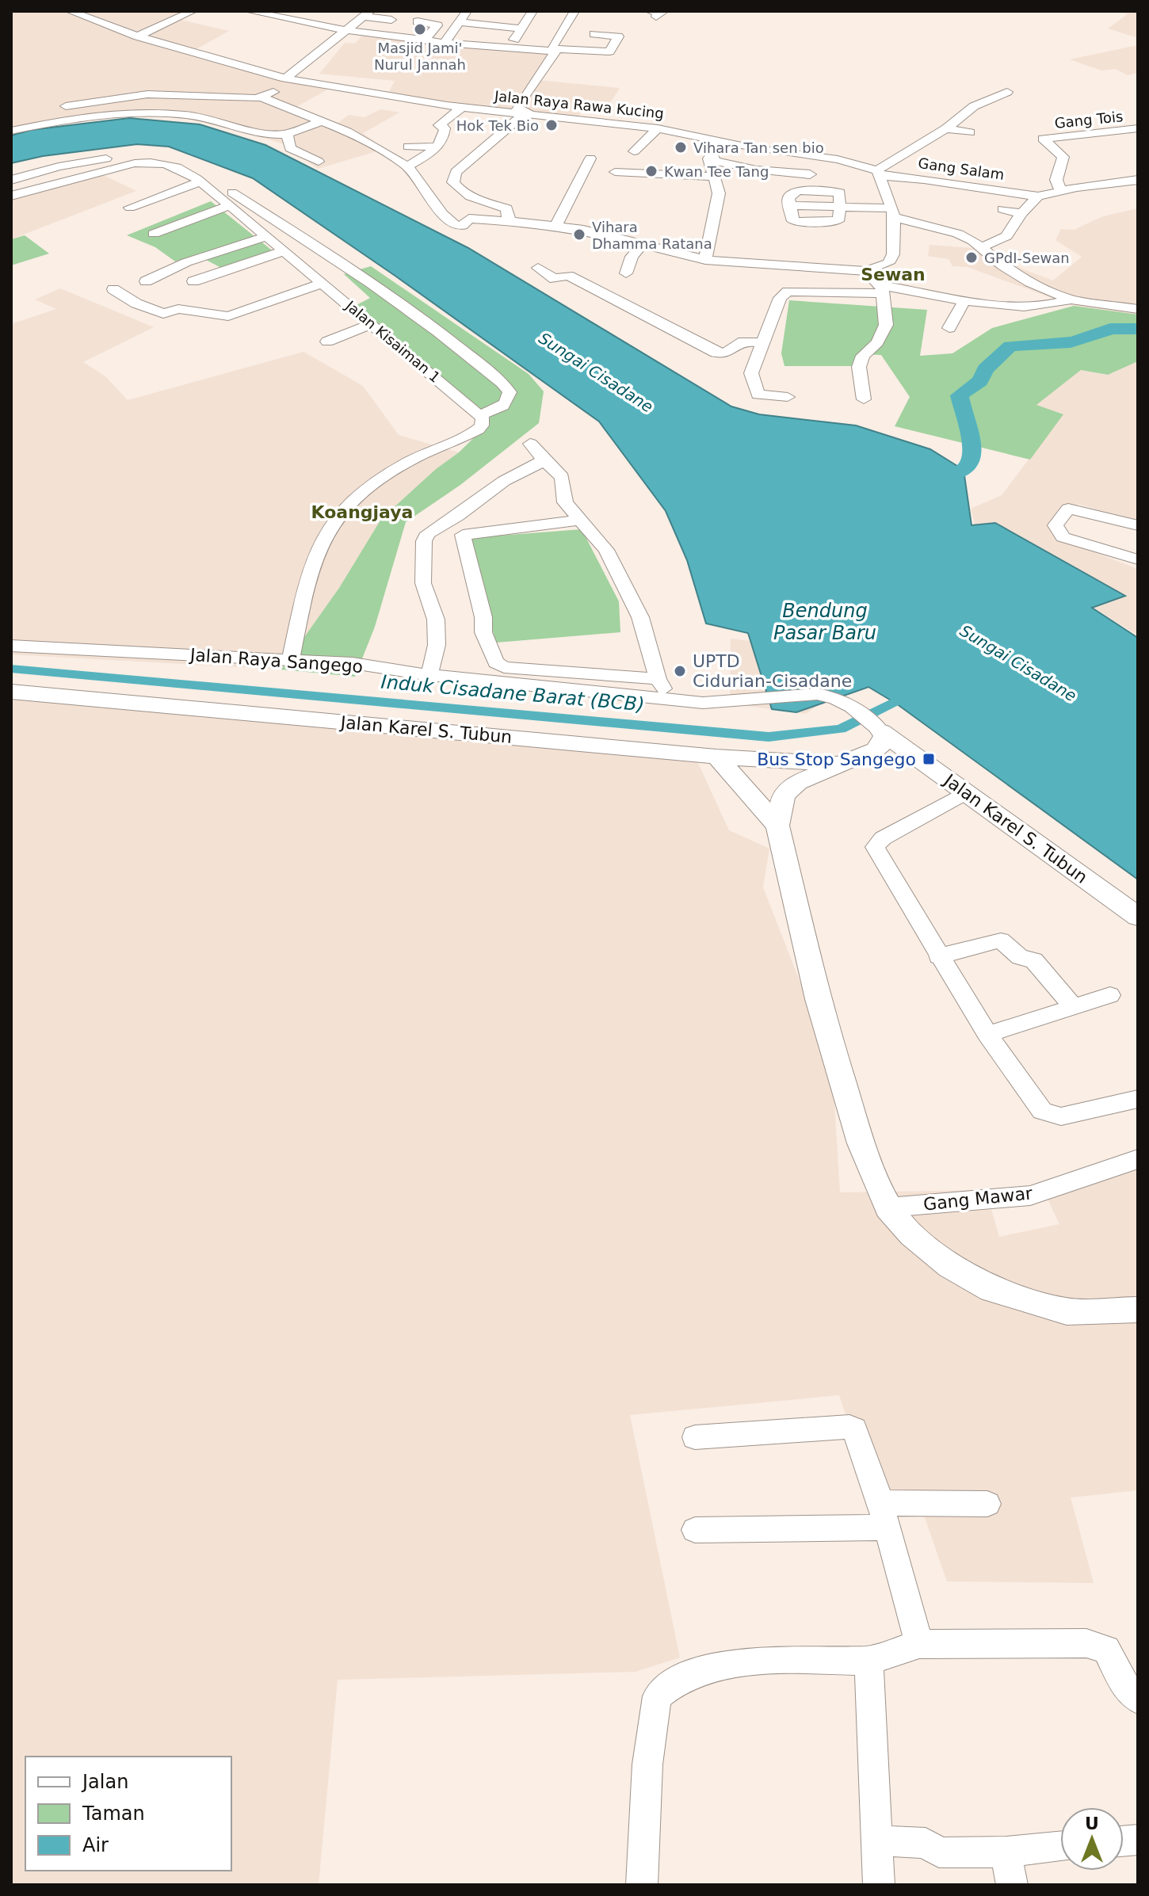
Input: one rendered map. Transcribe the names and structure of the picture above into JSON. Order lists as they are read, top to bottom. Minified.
{"streets":{"main road":["Jalan Karel S. Tubun"],"street":["Jalan Raya Rawa Kucing","Gang Tois","Gang Salam","Jalan Kisaiman 1","Jalan Raya Sangego","Gang Mawar"]},"crossings":[["Jalan Raya Rawa Kucing","Gang Salam"],["Jalan Raya Sangego","Jalan Karel S. Tubun"]],"districts":["Sewan","Koangjaya"],"water":["Sungai Cisadane","Bendung Pasar Baru","Induk Cisadane Barat (BCB)"],"places":{"other":["Masjid Jami' Nurul Jannah","Hok Tek Bio","Vihara Tan sen bio","Kwan Tee Tang","Vihara Dhamma Ratana","GPdI-Sewan","UPTD Cidurian-Cisadane"],"transit":["Bus Stop Sangego"]},"legend":["Jalan","Taman","Air"],"north":"top"}
